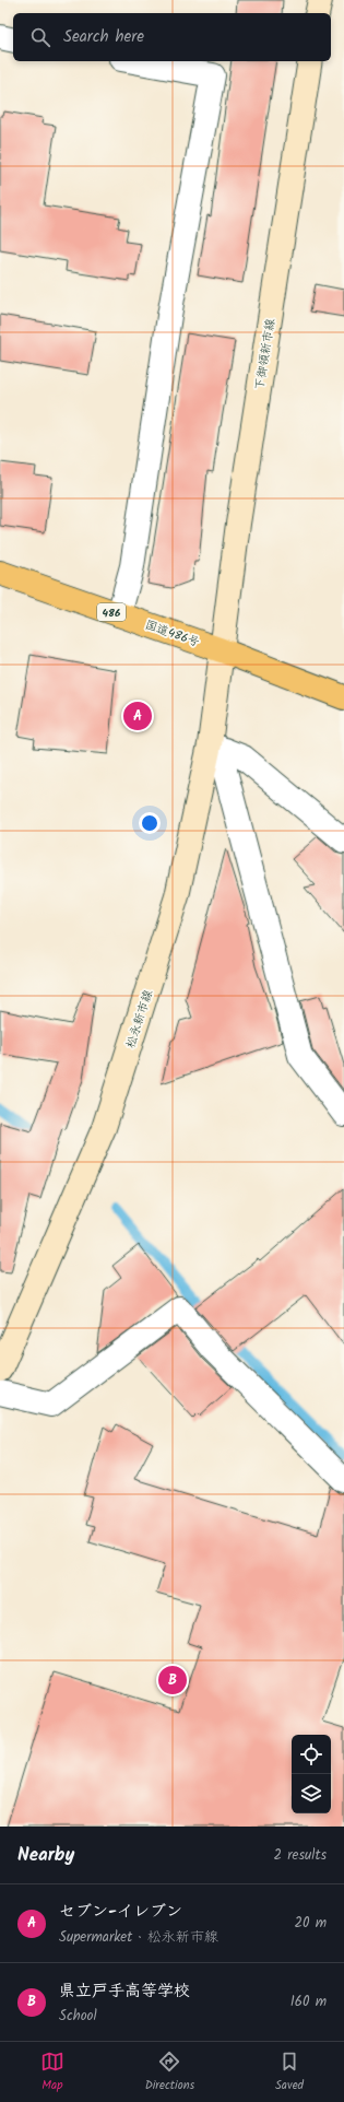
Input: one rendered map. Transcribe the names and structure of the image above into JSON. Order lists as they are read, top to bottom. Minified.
{"streets":{"highway":["486","国道486号"],"main road":["下御領新市線","松永新市線"]},"crossings":[["下御領新市線","国道486号"],["下御領新市線","松永新市線"],["国道486号","松永新市線"]],"page":{"search":"Search here","pins":["A","B"],"heading":["Nearby","2 results"],"list":[{"mark":"A","name":"セブン-イレブン","note":"Supermarket · 松永新市線","value":"20 m"},{"mark":"B","name":"県立戸手高等学校","note":"School","value":"160 m"}],"nav":["Map","Directions","Saved"]}}
